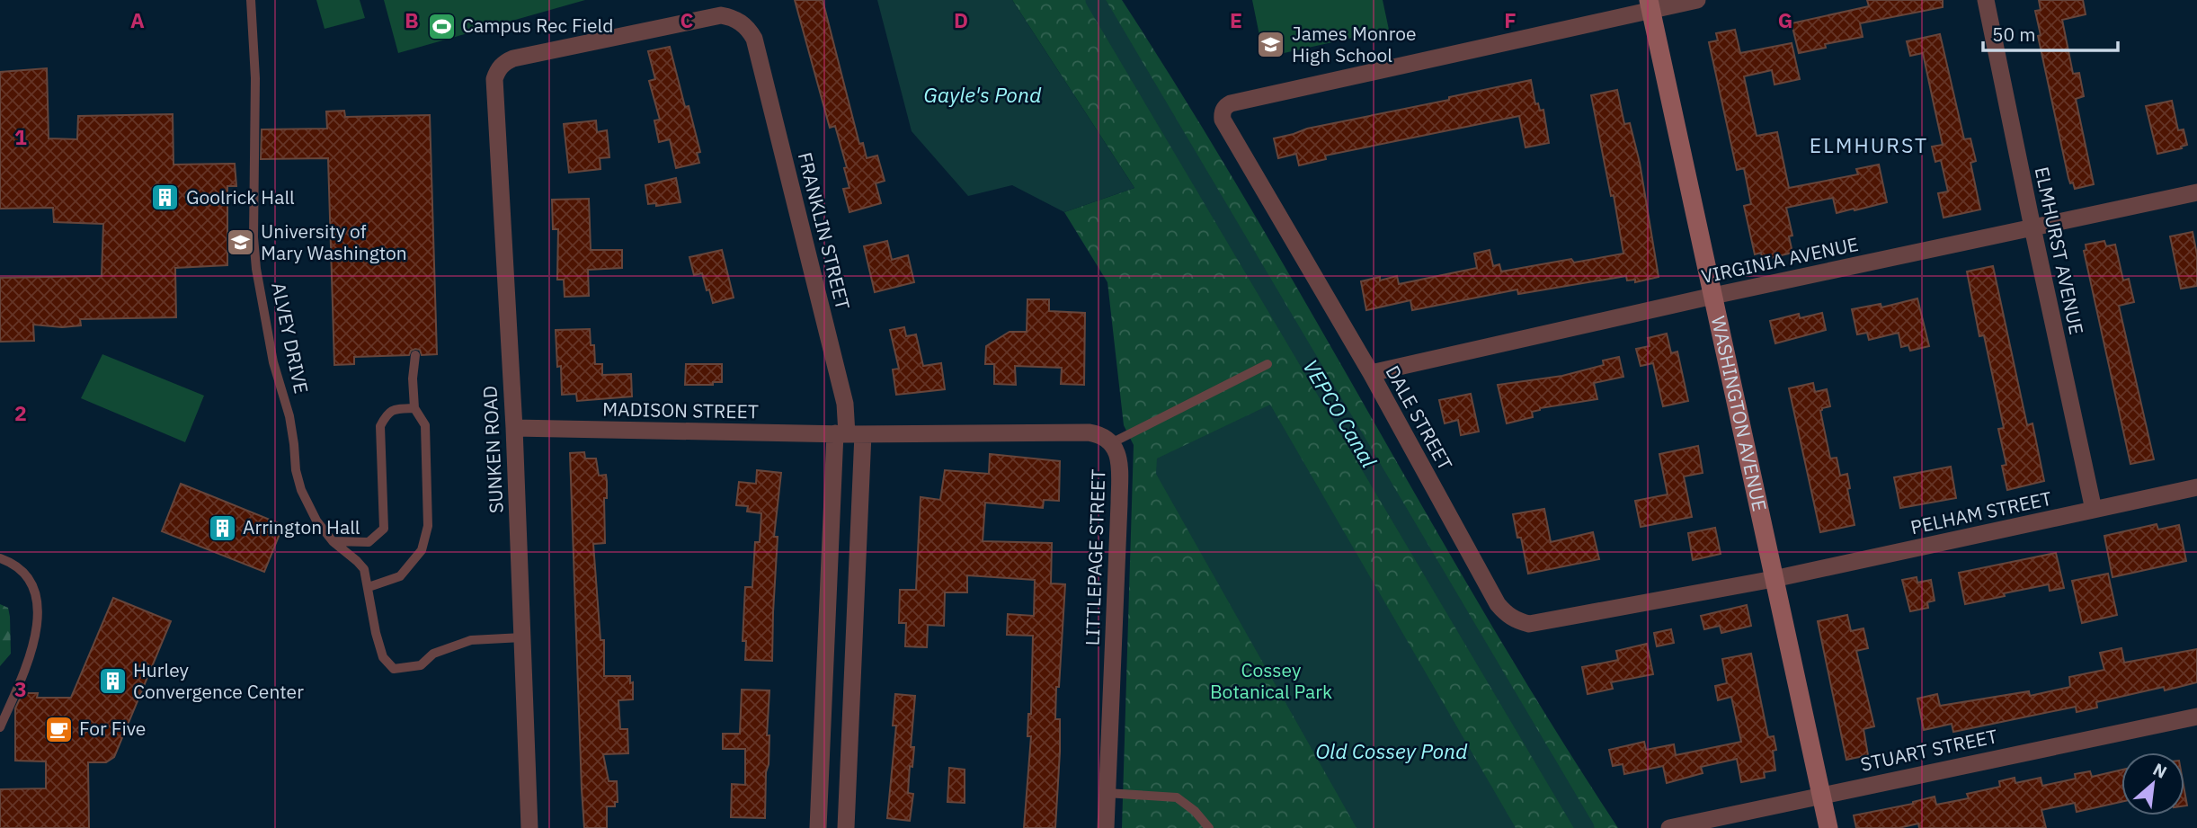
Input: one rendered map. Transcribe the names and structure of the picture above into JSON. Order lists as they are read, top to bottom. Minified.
{"streets":{"street":["FRANKLIN STREET","ELMHURST AVENUE","VIRGINIA AVENUE","MADISON STREET","WASHINGTON AVENUE","DALE STREET","SUNKEN ROAD","PELHAM STREET","LITTLEPAGE STREET","STUART STREET"],"lane":["ALVEY DRIVE"]},"crossings":[["FRANKLIN STREET","MADISON STREET"],["FRANKLIN STREET","SUNKEN ROAD"],["FRANKLIN STREET","LITTLEPAGE STREET"],["ELMHURST AVENUE","VIRGINIA AVENUE"],["ELMHURST AVENUE","PELHAM STREET"],["VIRGINIA AVENUE","WASHINGTON AVENUE"],["VIRGINIA AVENUE","DALE STREET"],["ALVEY DRIVE","SUNKEN ROAD"],["MADISON STREET","SUNKEN ROAD"],["MADISON STREET","LITTLEPAGE STREET"],["WASHINGTON AVENUE","DALE STREET"],["WASHINGTON AVENUE","PELHAM STREET"],["WASHINGTON AVENUE","STUART STREET"],["DALE STREET","PELHAM STREET"]],"districts":["ELMHURST"],"water":["Gayle's Pond","VEPCO Canal","Old Cossey Pond"],"parks":["Cossey Botanical Park"],"places":{"sports":["Campus Rec Field"],"school or university":["James Monroe High School","University of Mary Washington"],"building":["Goolrick Hall","Arrington Hall","Hurley Convergence Center"],"cafe":["For Five"]},"scale_bar":"50 m","north":"top right","grid":{"columns":["A","B","C","D","E","F","G"],"rows":["1","2","3"]}}
